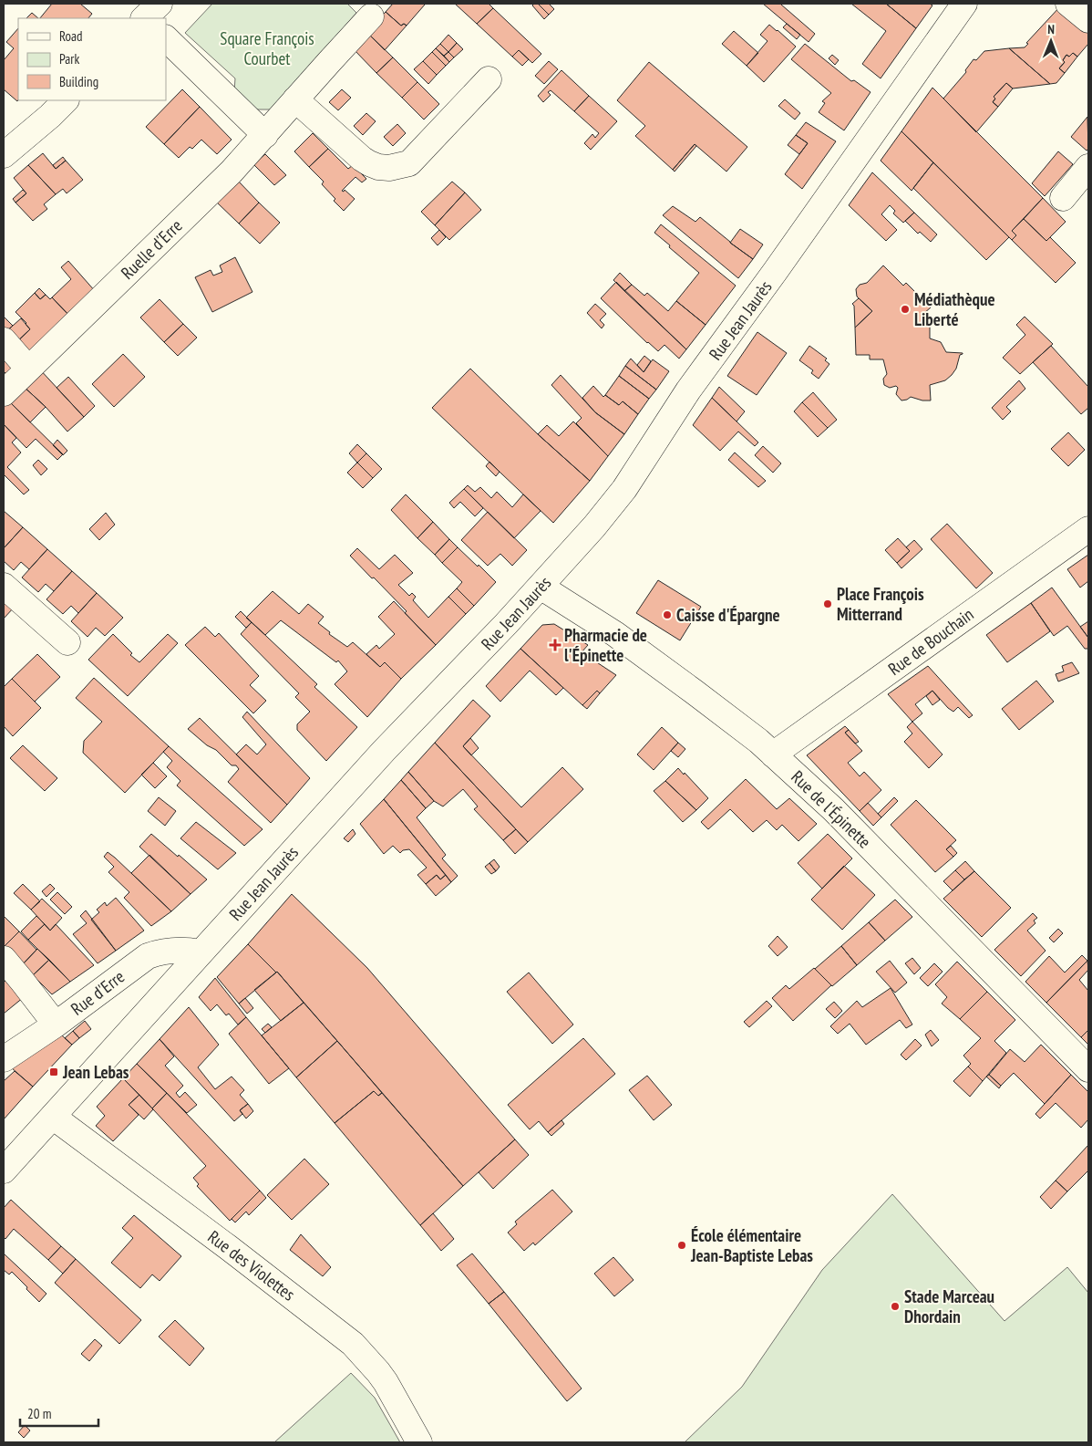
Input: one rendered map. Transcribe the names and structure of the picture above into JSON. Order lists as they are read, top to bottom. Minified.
{"streets":{"street":["Ruelle d'Erre","Rue Jean Jaurès","Rue de Bouchain","Rue de l'Épinette","Rue d'Erre","Rue des Violettes"]},"crossings":[["Rue Jean Jaurès","Rue de l'Épinette"],["Rue Jean Jaurès","Rue d'Erre"],["Rue Jean Jaurès","Rue des Violettes"],["Rue de Bouchain","Rue de l'Épinette"]],"parks":["Square François Courbet"],"places":{"other":["Médiathèque Liberté","Place François Mitterrand","Caisse d'Épargne","École élémentaire Jean-Baptiste Lebas","Stade Marceau Dhordain"],"health":["Pharmacie de l'Épinette"],"transit":["Jean Lebas"]},"legend":["Road","Park","Building"],"scale_bar":"20 m","north":"top"}
